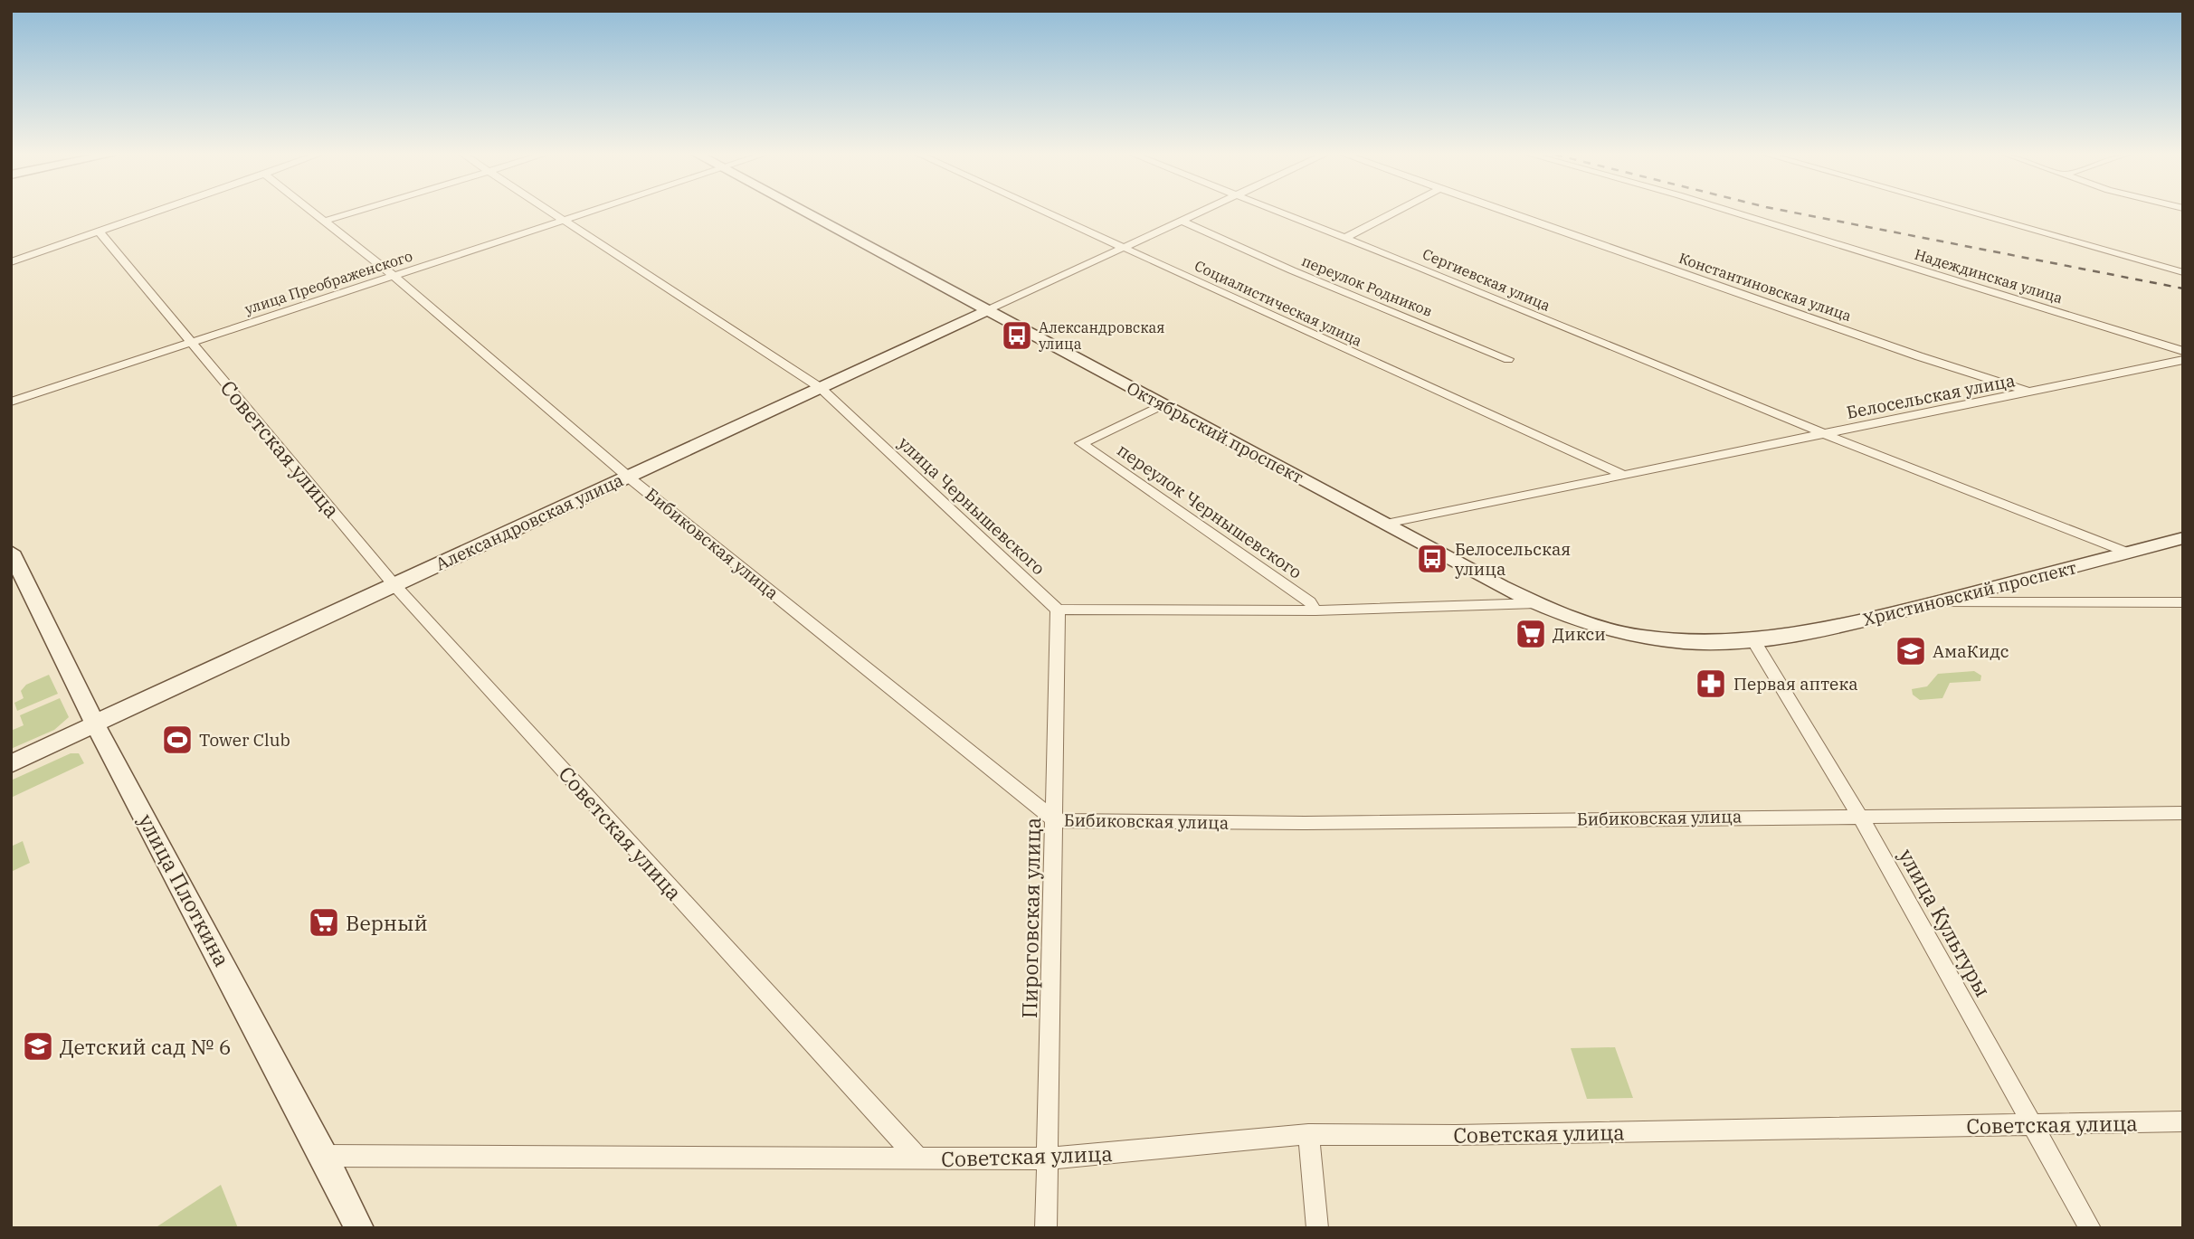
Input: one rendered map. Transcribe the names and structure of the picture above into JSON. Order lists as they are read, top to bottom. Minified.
{"streets":{"street":["Надеждинская улица","Сергиевская улица","улица Преображенского","переулок Родников","Константиновская улица","Социалистическая улица","Белосельская улица","Октябрьский проспект","Советская улица","улица Чернышевского","переулок Чернышевского","Александровская улица","Бибиковская улица","Христиновский проспект","улица Плоткина","Пироговская улица","улица Культуры"]},"crossings":[["Сергиевская улица","Белосельская улица"],["Сергиевская улица","Христиновский проспект"],["улица Преображенского","Советская улица"],["улица Преображенского","улица Чернышевского"],["улица Преображенского","Бибиковская улица"],["переулок Родников","Александровская улица"],["Константиновская улица","Белосельская улица"],["Социалистическая улица","Белосельская улица"],["Социалистическая улица","Александровская улица"],["Белосельская улица","Октябрьский проспект"],["Октябрьский проспект","переулок Чернышевского"],["Октябрьский проспект","Александровская улица"],["Октябрьский проспект","Христиновский проспект"],["Октябрьский проспект","улица Культуры"],["Советская улица","Александровская улица"],["Советская улица","Пироговская улица"],["Советская улица","улица Культуры"],["улица Чернышевского","Александровская улица"],["улица Чернышевского","Пироговская улица"],["Александровская улица","Бибиковская улица"],["Александровская улица","улица Плоткина"],["Бибиковская улица","Пироговская улица"],["Бибиковская улица","улица Культуры"],["Христиновский проспект","улица Культуры"]],"places":{"bus stop":["Александровская улица","Белосельская улица"],"supermarket":["Дикси","Верный"],"school or university":["АмаКидс","Детский сад № 6"],"pharmacy":["Первая аптека"],"sports":["Tower Club"]}}
